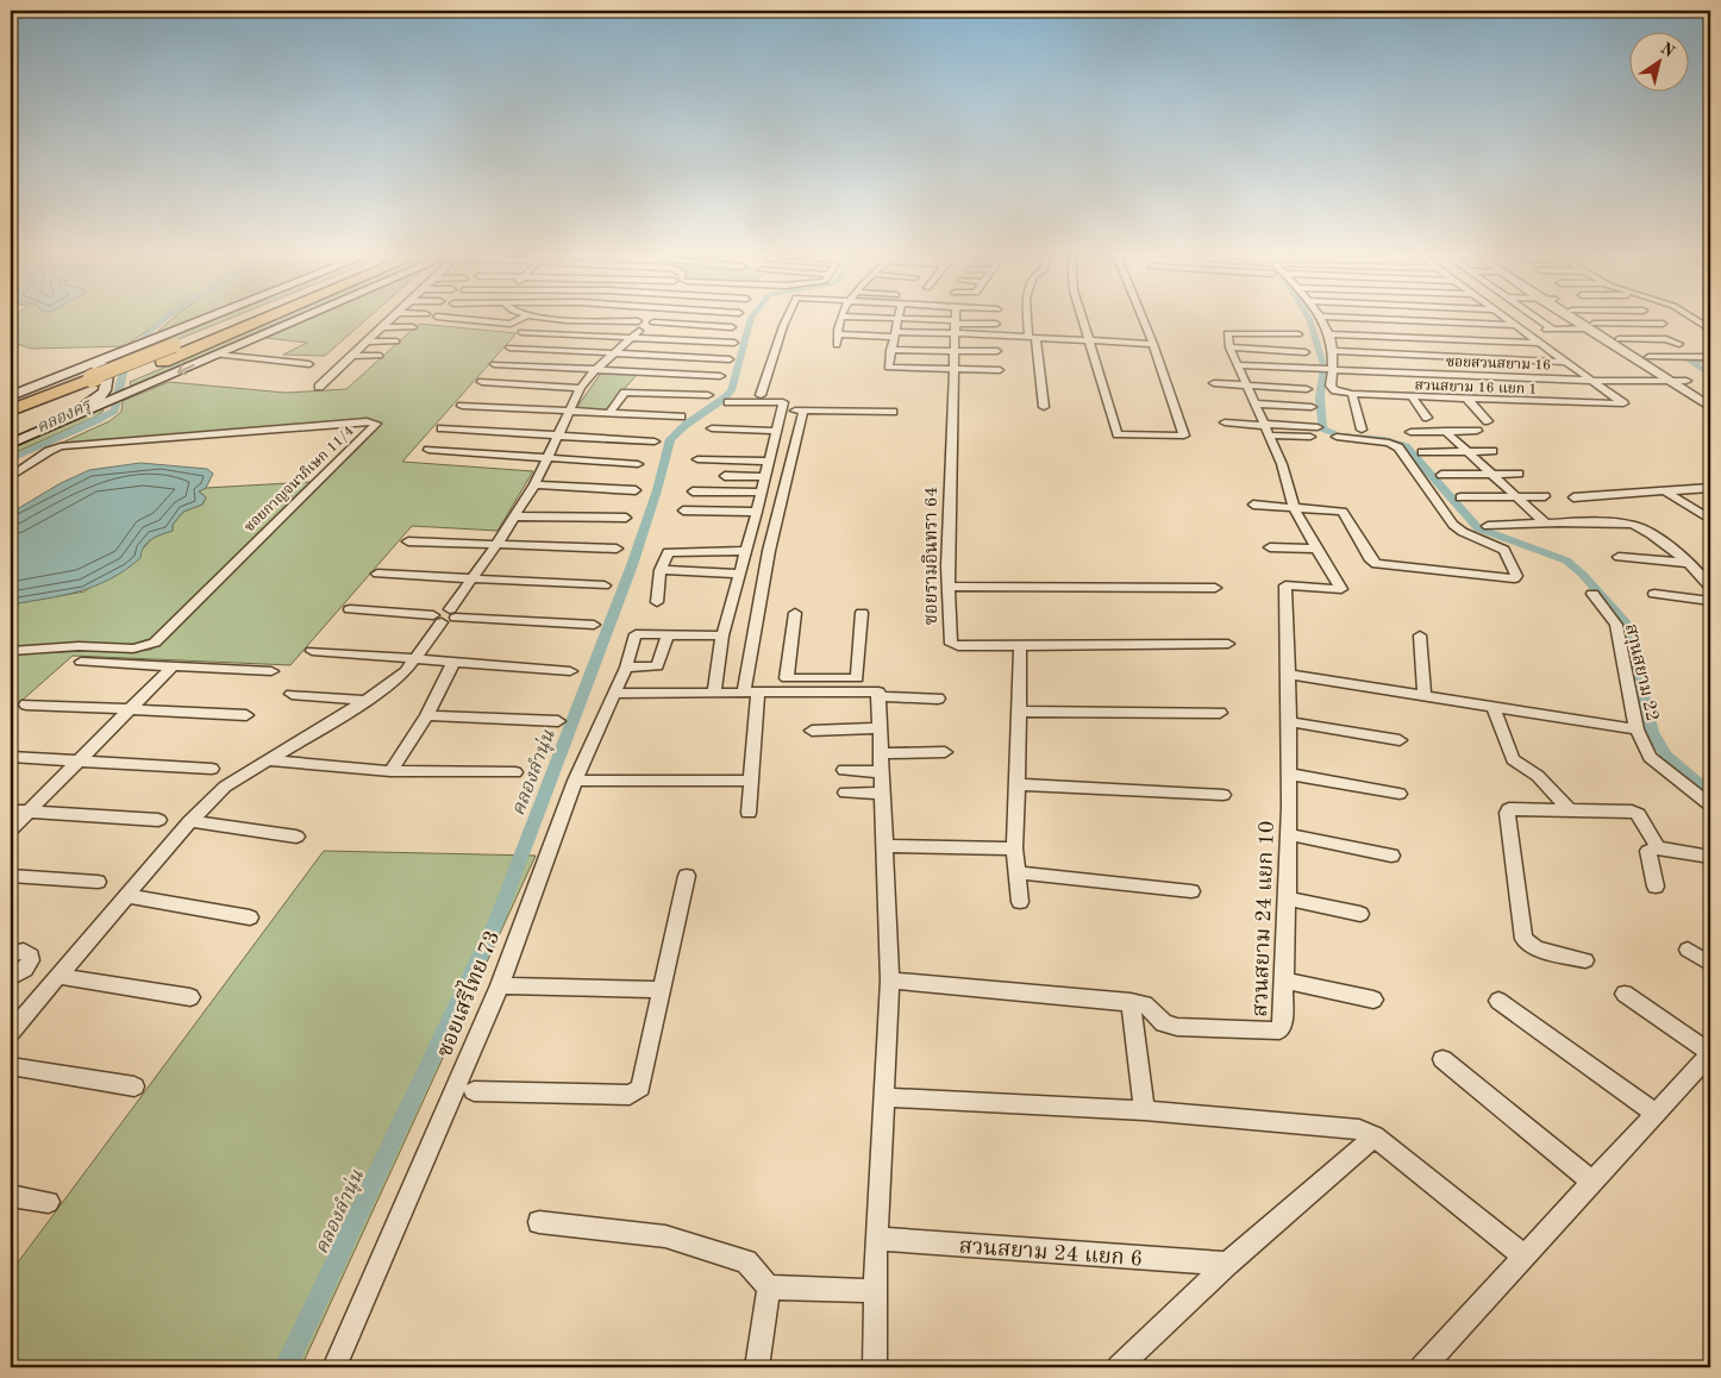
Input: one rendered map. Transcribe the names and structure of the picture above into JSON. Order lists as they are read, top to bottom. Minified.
{"streets":{"street":["ซอยสวนสยาม 16","สวนสยาม 16 แยก 1","ซอยกาญจนาภิเษก 11/4","ซอยรามอินทรา 64","สาุนสยาม 22","สวนสยาม 24 แยก 10","ซอยเสรีไทย 73","สวนสยาม 24 แยก 6"]},"crossings":[["ซอยสวนสยาม 16","สวนสยาม 16 แยก 1"]],"water":["คลองครุ","คลองลำนุ่น"],"north":"top right"}
